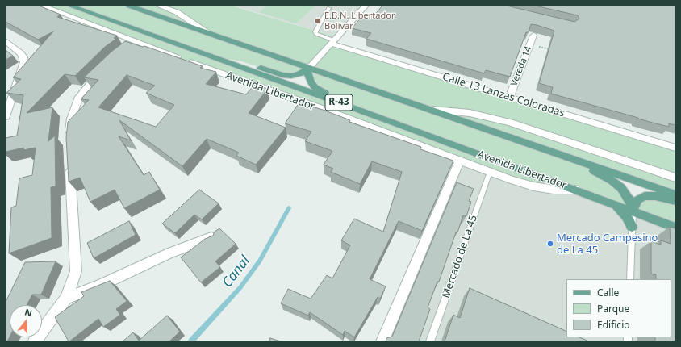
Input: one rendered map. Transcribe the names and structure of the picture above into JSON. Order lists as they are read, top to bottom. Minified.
{"streets":{"main road":["Avenida Libertador","R-43"],"street":["Vereda 14","Calle 13 Lanzas Coloradas"],"lane":["Mercado de La 45"]},"crossings":[["Vereda 14","Calle 13 Lanzas Coloradas"],["Avenida Libertador","R-43"],["Avenida Libertador","Mercado de La 45"]],"water":["Canal"],"places":["E.B.N. Libertador Bolívar","Mercado Campesino de La 45"],"legend":["Calle","Parque","Edificio"],"north":"top"}
